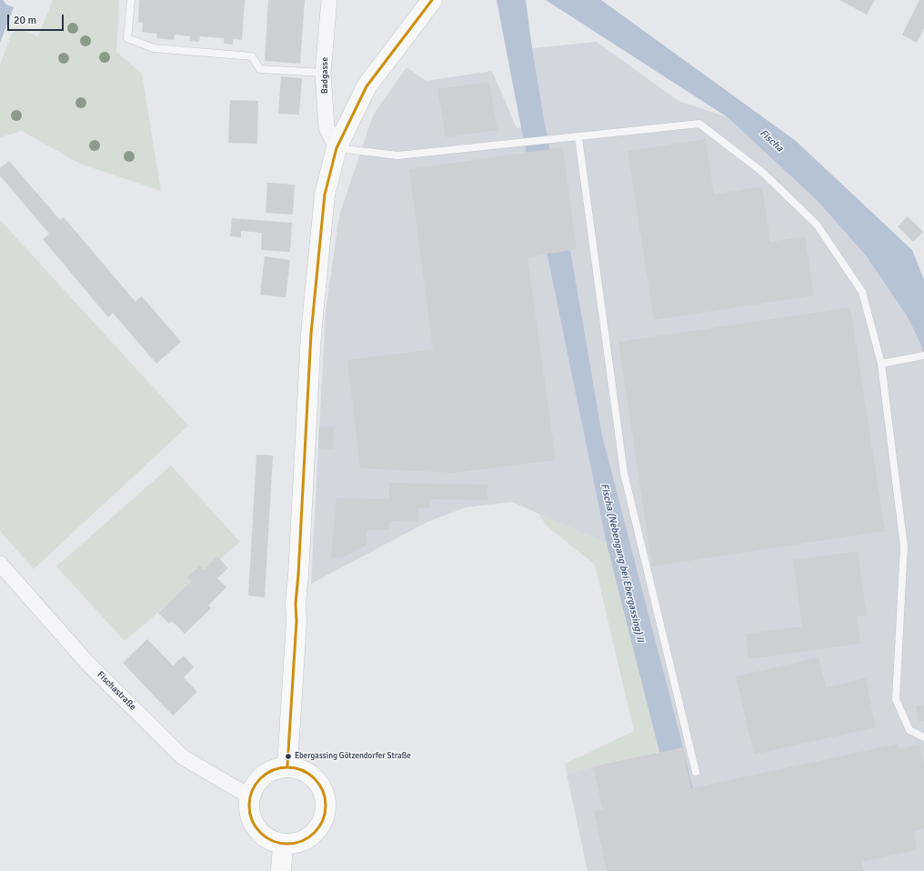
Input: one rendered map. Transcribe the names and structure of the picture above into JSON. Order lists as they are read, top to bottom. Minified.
{"streets":{"street":["Badgasse","Fischastraße"]},"water":["Fischa","Fischa (Nebengang bei Ebergassing) II"],"places":["Ebergassing Götzendorfer Straße"],"scale_bar":"20 m"}
